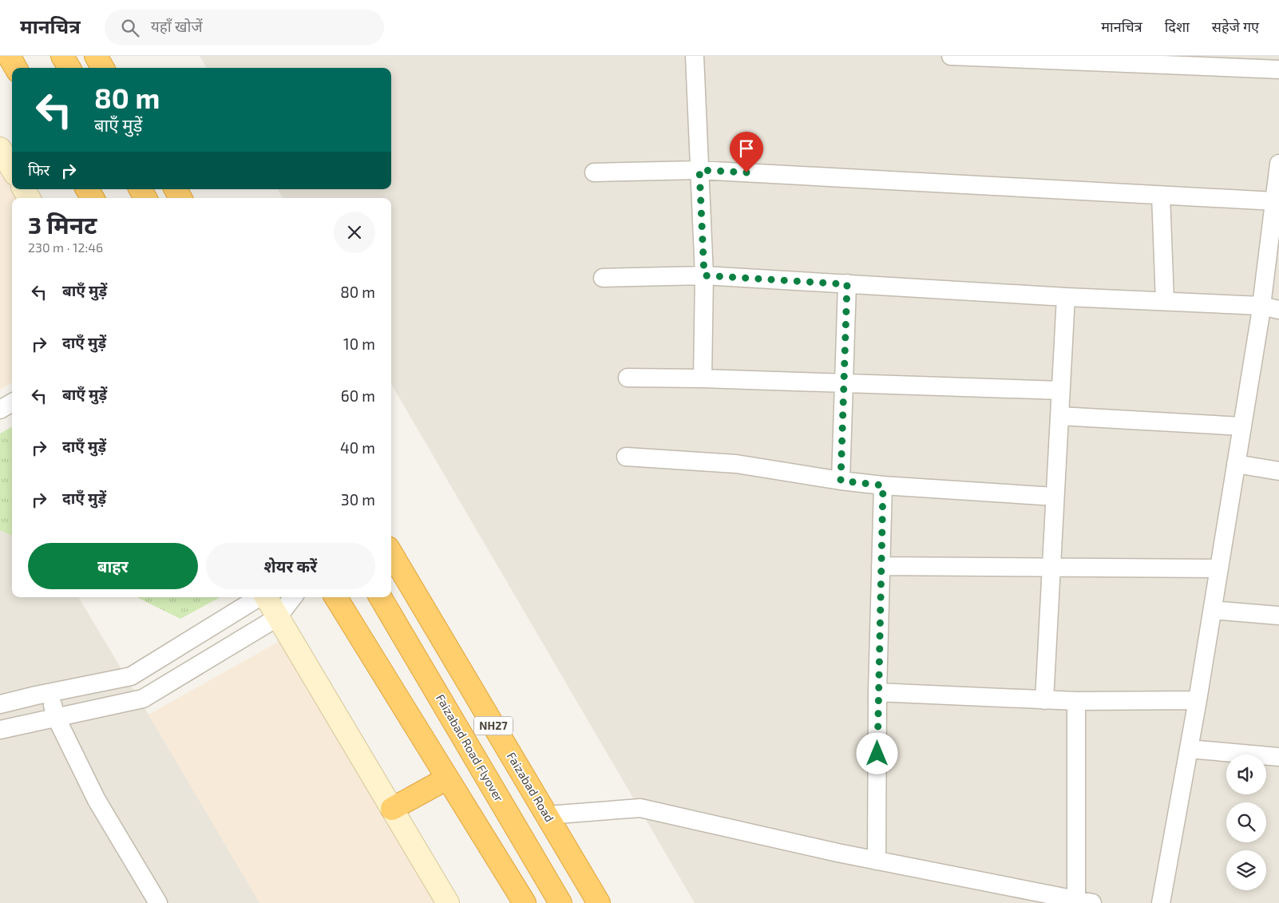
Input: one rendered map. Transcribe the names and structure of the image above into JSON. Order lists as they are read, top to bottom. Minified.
{"streets":{"highway":["NH27","Faizabad Road Flyover","Faizabad Road"]},"page":{"header":"मानचित्र","search":"यहाँ खोजें","nav":["मानचित्र","दिशा","सहेजे गए"],"turn":["80 m","बाएँ मुड़ें"],"then":"फिर","heading":["3 मिनट","230 m · 12:46"],"list":[{"name":"बाएँ मुड़ें","value":"80 m"},{"name":"दाएँ मुड़ें","value":"10 m"},{"name":"बाएँ मुड़ें","value":"60 m"},{"name":"दाएँ मुड़ें","value":"40 m"},{"name":"दाएँ मुड़ें","value":"30 m"}],"buttons":["बाहर","शेयर करें"]}}
